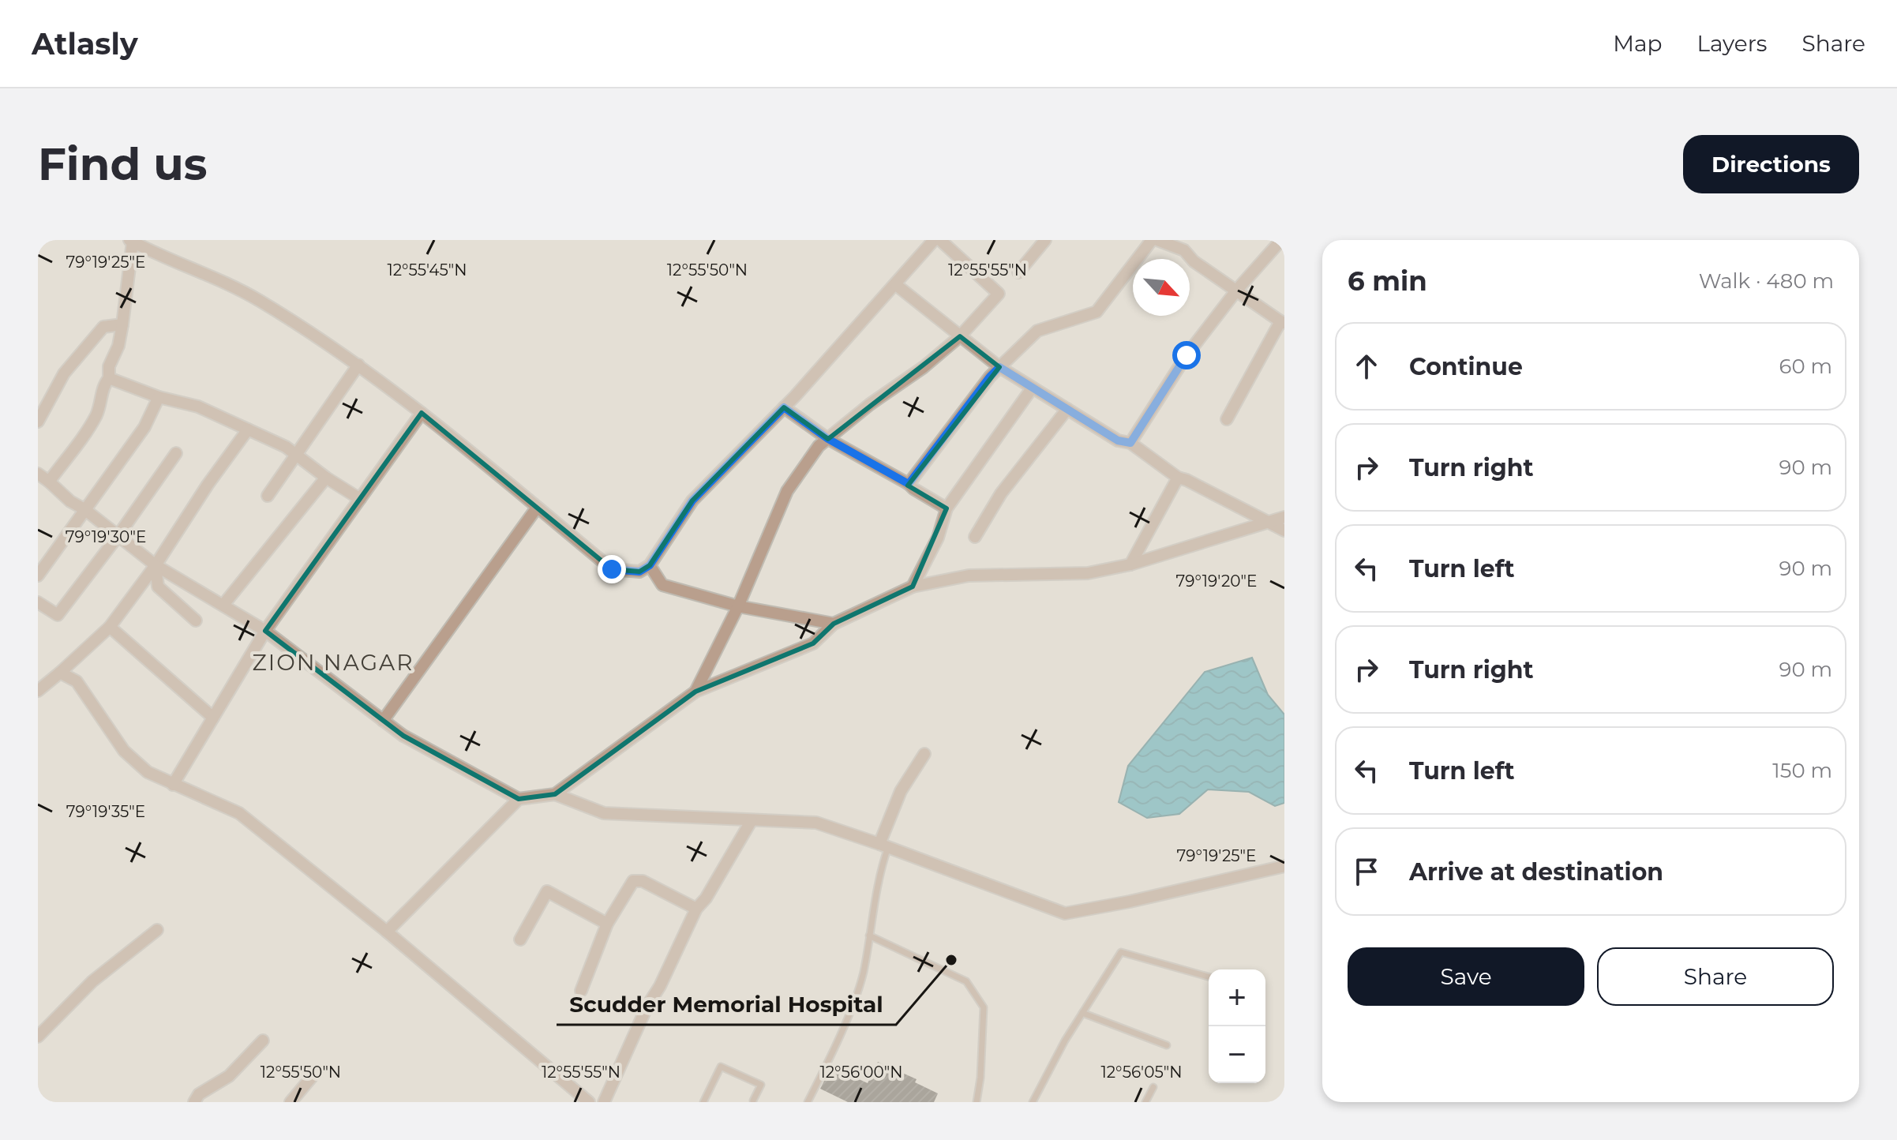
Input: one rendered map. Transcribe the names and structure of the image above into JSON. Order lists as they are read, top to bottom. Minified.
{"districts":["ZION NAGAR"],"places":["Scudder Memorial Hospital"],"north":"bottom right","page":{"header":"Atlasly","nav":["Map","Layers","Share"],"buttons":["Directions",["Save","Share"]],"title":"Find us","heading":["6 min","Walk · 480 m"],"list":[["Continue","60 m"],["Turn right","90 m"],["Turn left","90 m"],["Turn right","90 m"],["Turn left","150 m"],"Arrive at destination"],"map_buttons":["+","−"]},"coordinates":["79°19'25\"E","12°55'45\"N","12°55'50\"N","12°55'55\"N","79°19'30\"E","79°19'20\"E","79°19'35\"E","12°56'00\"N","12°56'05\"N"]}
